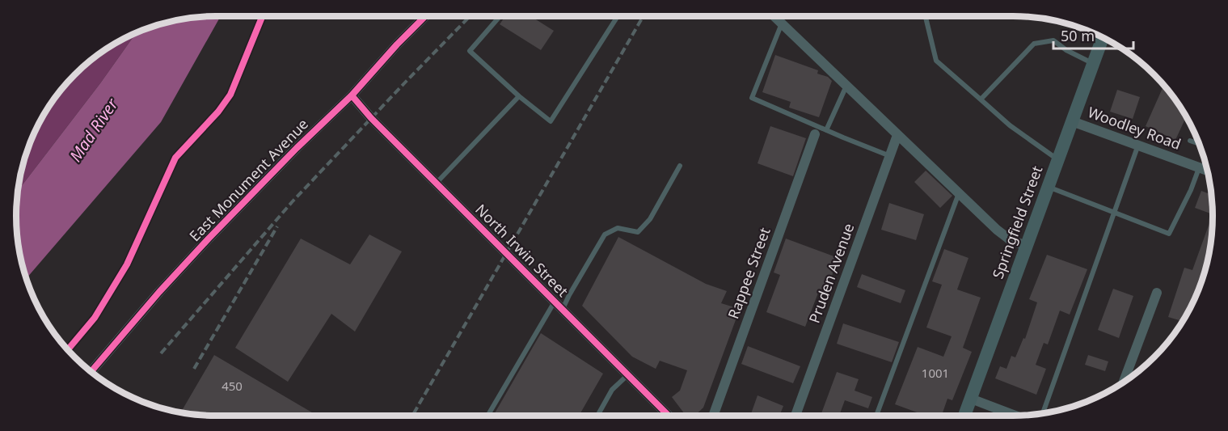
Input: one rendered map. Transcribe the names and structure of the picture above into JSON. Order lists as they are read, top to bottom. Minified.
{"streets":{"main road":["Springfield Street"],"street":["Woodley Road","East Monument Avenue","North Irwin Street","Rappee Street","Pruden Avenue"]},"crossings":[["Woodley Road","Springfield Street"],["East Monument Avenue","North Irwin Street"]],"water":["Mad River"],"house_numbers":["1001","450"],"scale_bar":"50 m"}
